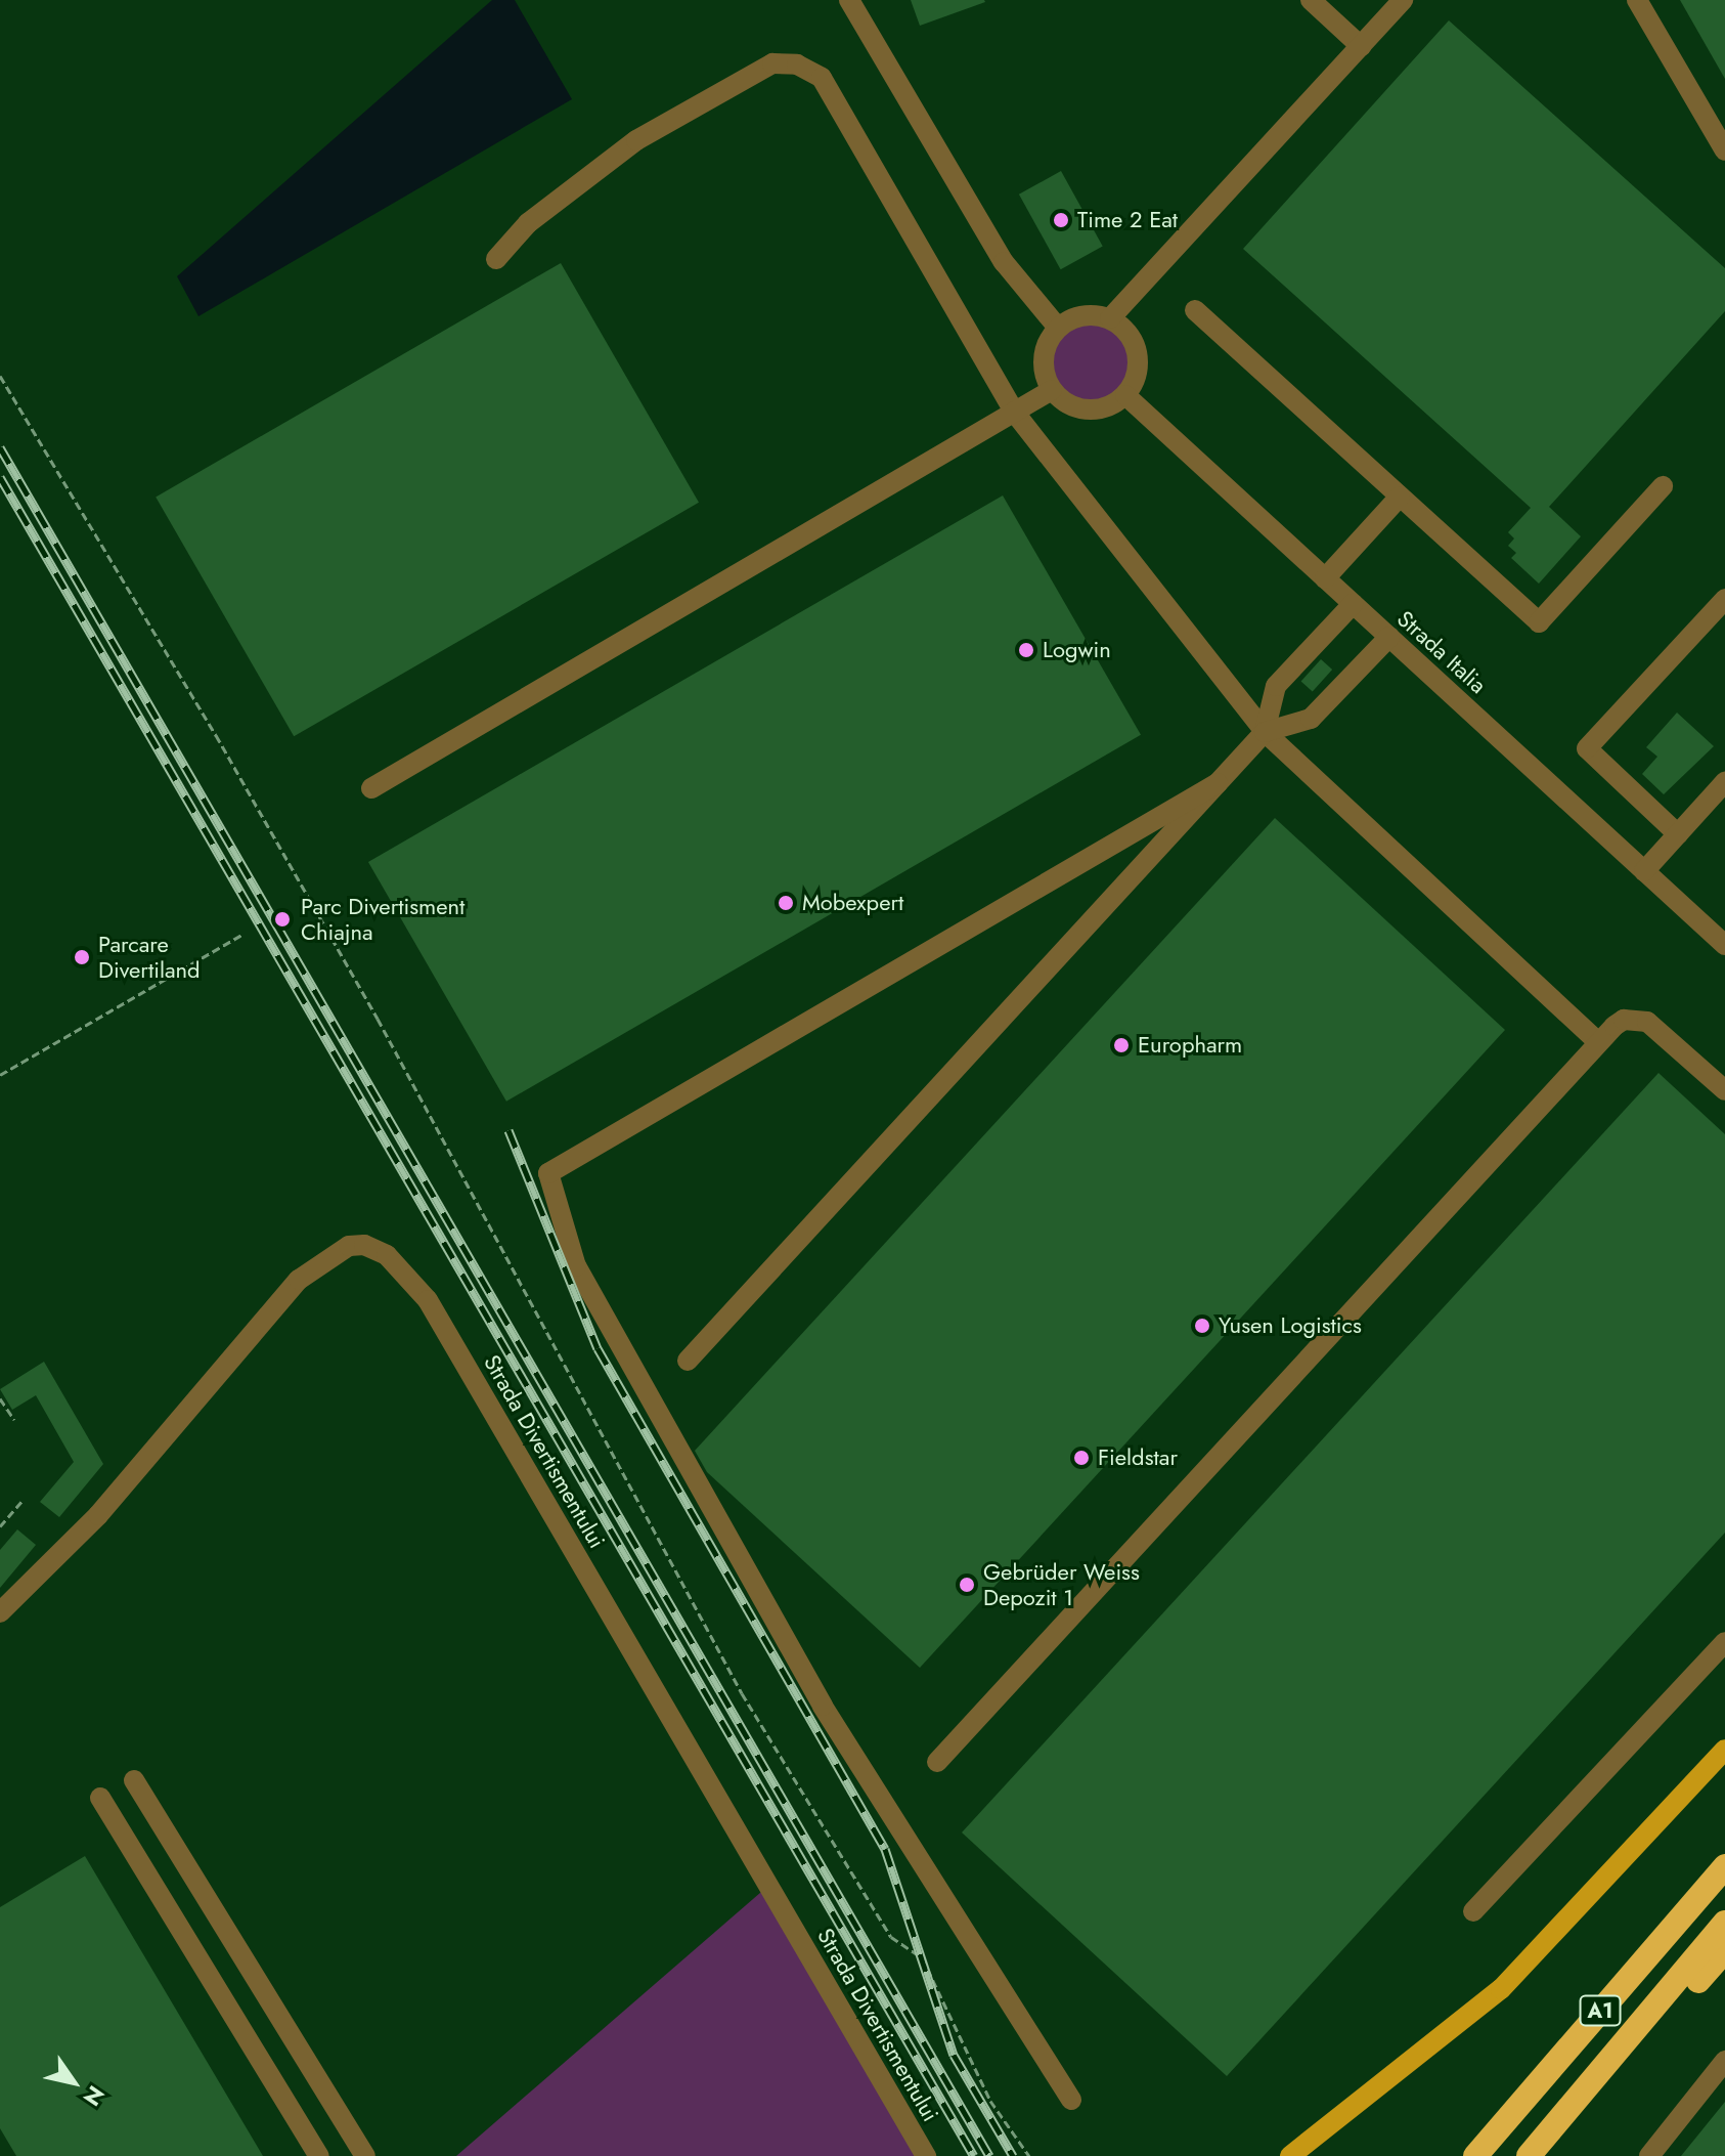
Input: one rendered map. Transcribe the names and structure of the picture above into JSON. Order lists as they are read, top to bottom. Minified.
{"streets":{"highway":["A1"],"street":["Strada Italia","Strada Divertismentului"]},"places":["Time 2 Eat","Logwin","Mobexpert","Parc Divertisment Chiajna","Parcare Divertiland","Europharm","Yusen Logistics","Fieldstar","Gebrüder Weiss Depozit 1"],"north":"bottom right"}
